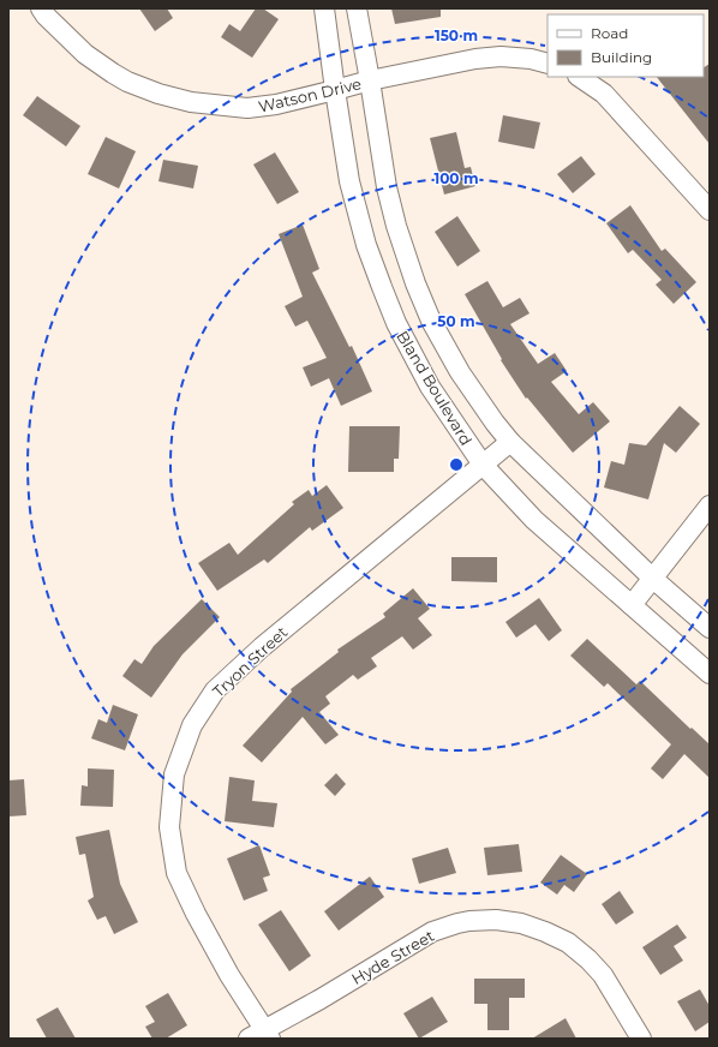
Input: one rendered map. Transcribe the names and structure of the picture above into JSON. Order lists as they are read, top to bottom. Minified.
{"streets":{"street":["Watson Drive","Bland Boulevard","Tryon Street","Hyde Street"]},"crossings":[["Watson Drive","Bland Boulevard"],["Bland Boulevard","Tryon Street"],["Tryon Street","Hyde Street"]],"legend":["Road","Building"],"rings":["150 m","100 m","50 m"]}
